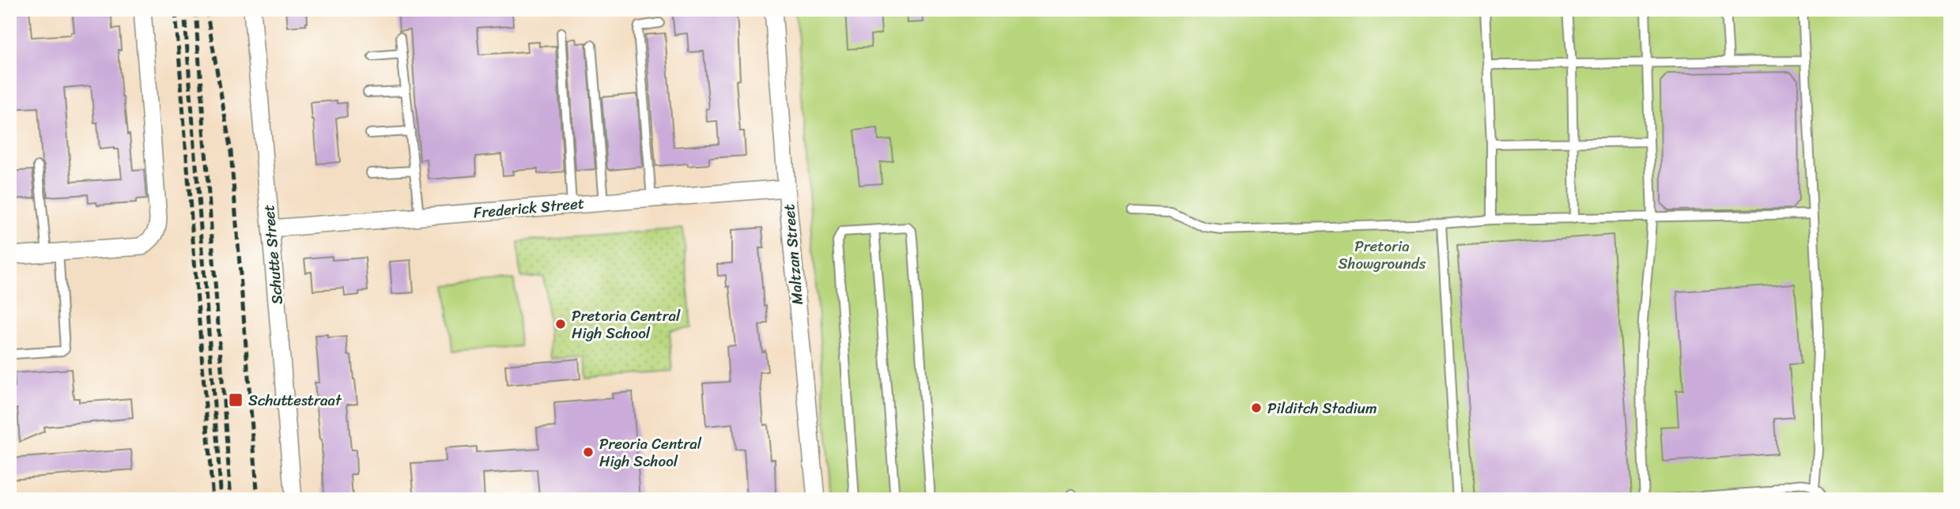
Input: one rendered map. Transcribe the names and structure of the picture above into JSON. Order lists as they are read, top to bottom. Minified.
{"streets":{"street":["Frederick Street","Schutte Street","Maltzan Street"]},"crossings":[["Frederick Street","Schutte Street"],["Frederick Street","Maltzan Street"]],"parks":["Pretoria Showgrounds"],"places":{"other":["Pretoria Central High School","Pilditch Stadium","Preoria Central High School"],"transit":["Schuttestraat"]}}
